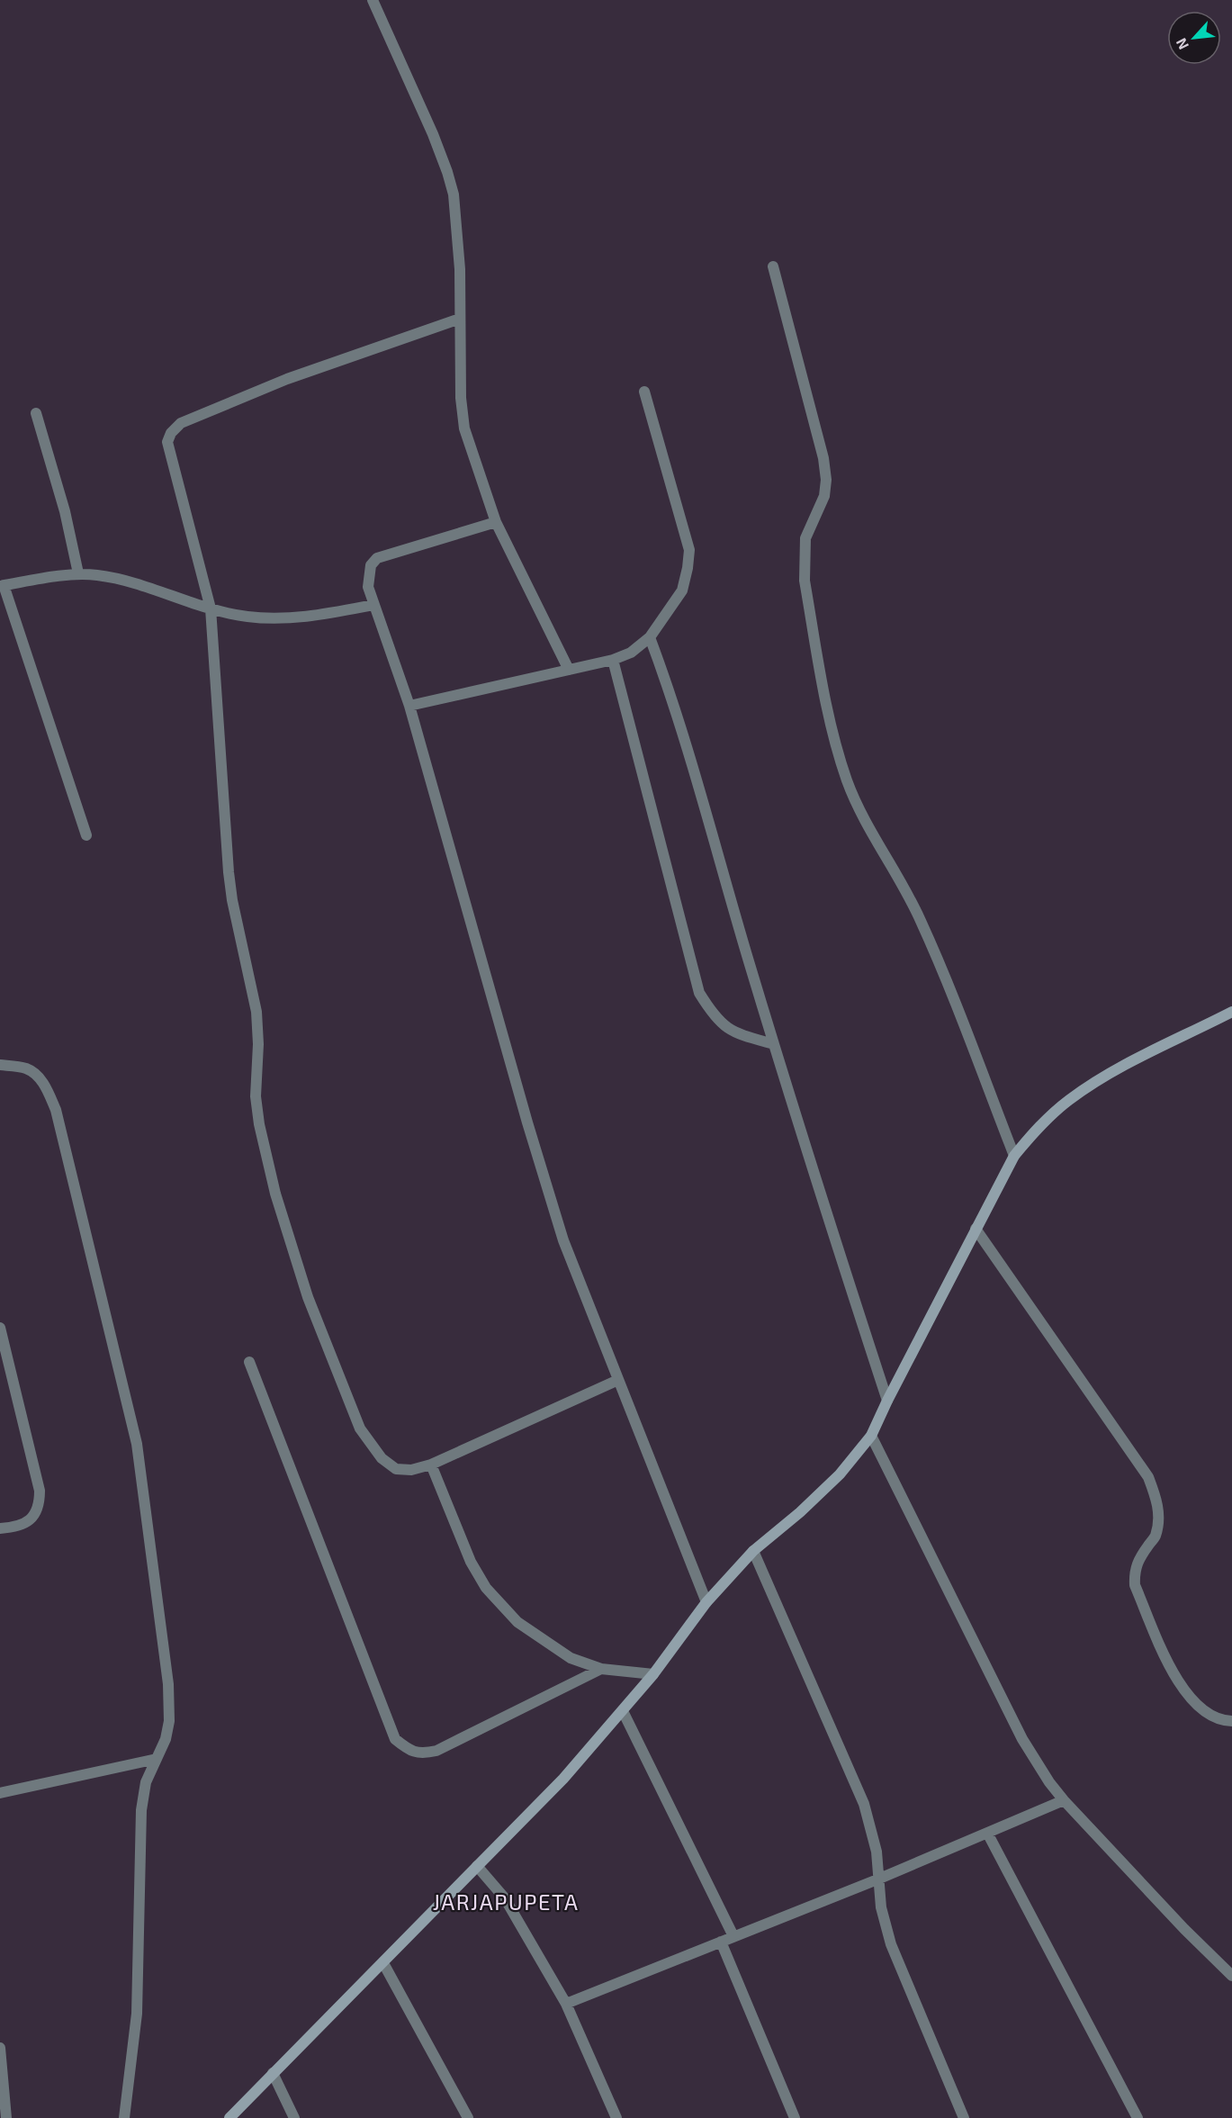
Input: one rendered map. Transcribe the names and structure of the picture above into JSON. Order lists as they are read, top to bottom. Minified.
{"districts":["JARJAPUPETA"],"north":"bottom left"}
